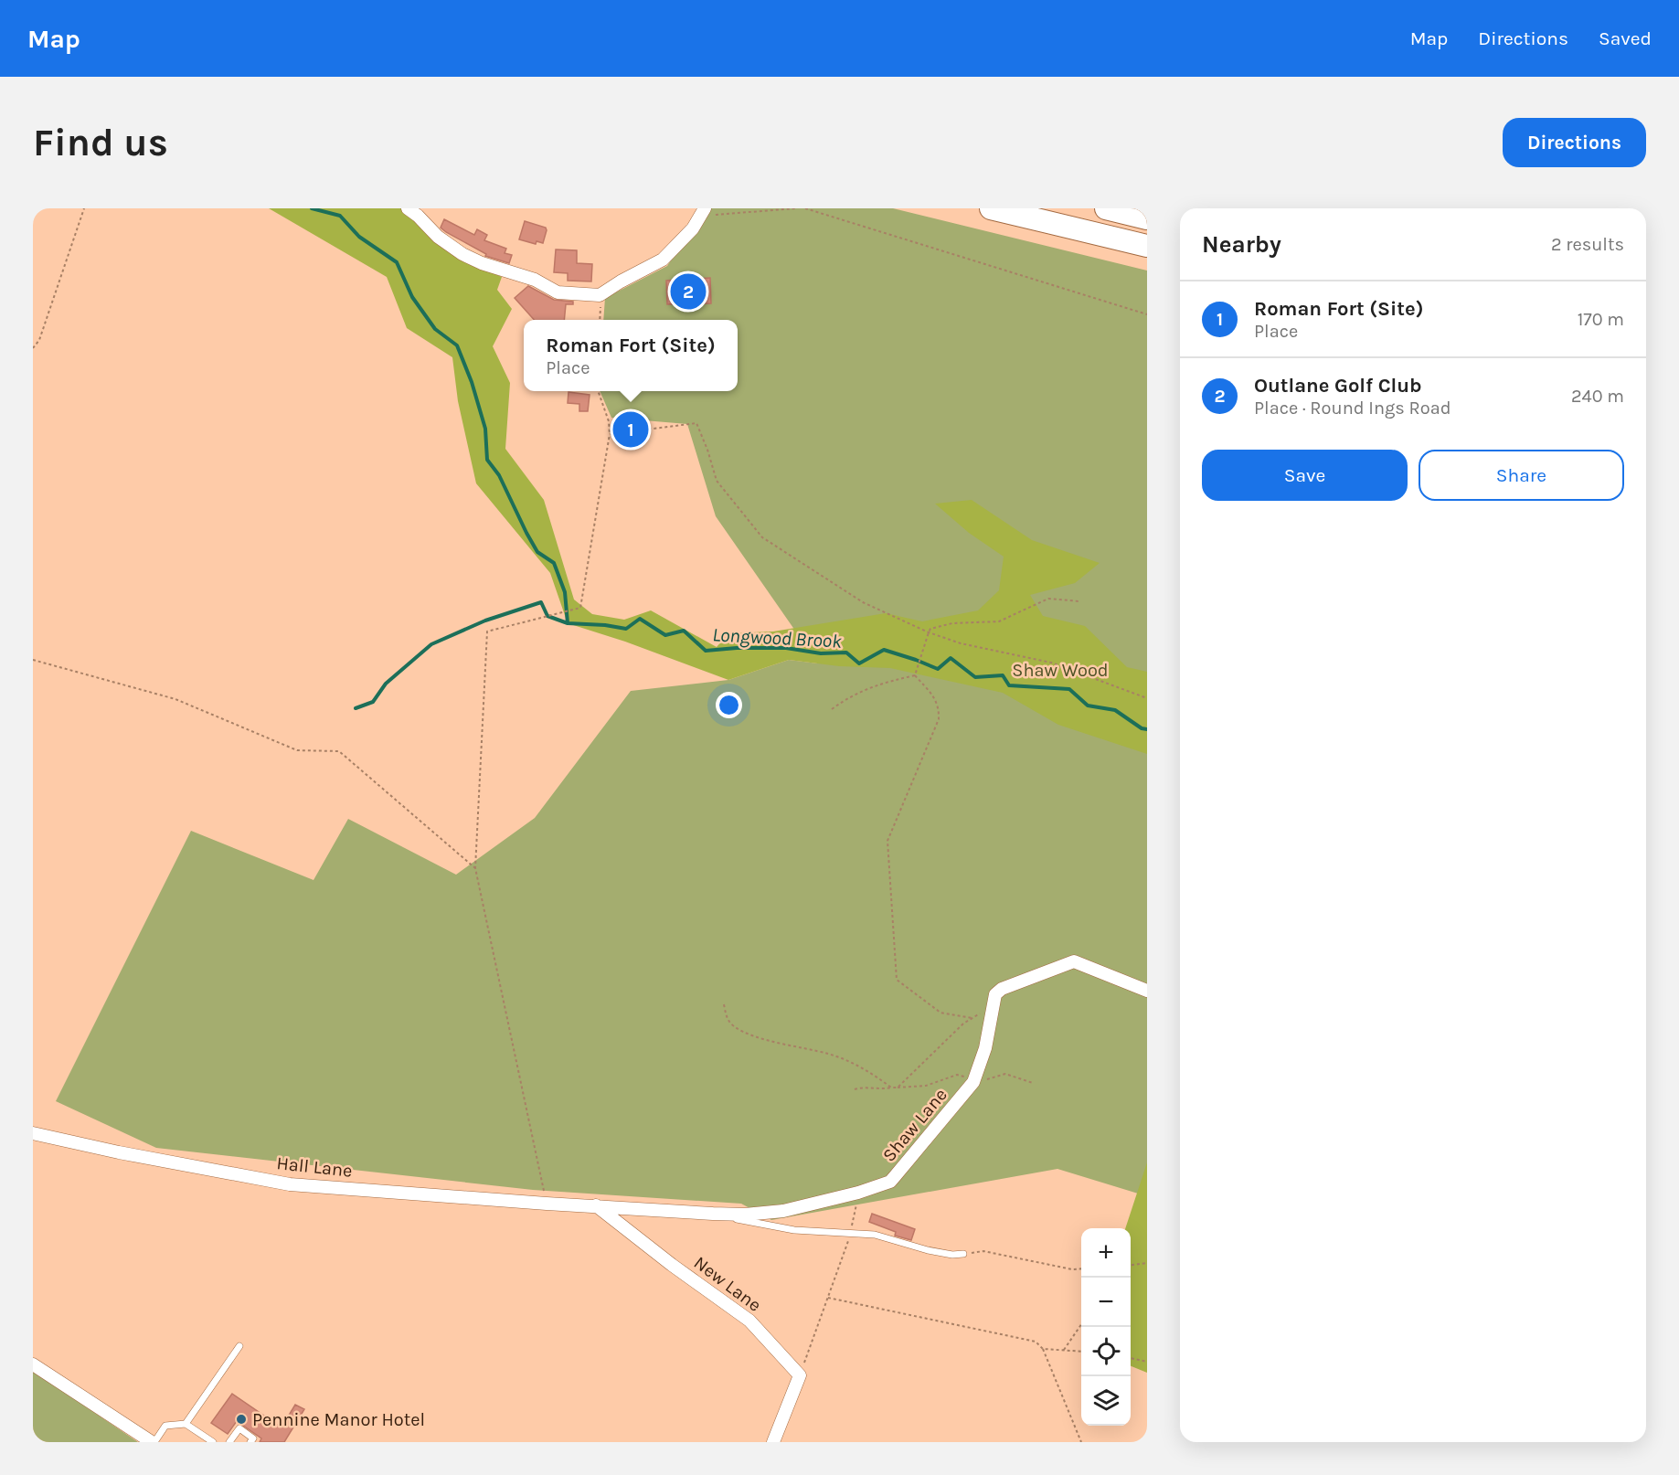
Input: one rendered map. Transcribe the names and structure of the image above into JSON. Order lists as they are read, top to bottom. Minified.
{"streets":{"street":["Shaw Lane","Hall Lane","New Lane"]},"crossings":[["Shaw Lane","Hall Lane"],["Shaw Lane","New Lane"],["Hall Lane","New Lane"]],"water":["Longwood Brook"],"parks":["Shaw Wood"],"places":["Pennine Manor Hotel"],"page":{"header":"Map","nav":["Map","Directions","Saved"],"buttons":["Directions",["Save","Share"]],"title":"Find us","heading":["Nearby","2 results"],"pins":["2","1"],"list":[{"mark":"1","name":"Roman Fort (Site)","note":"Place","value":"170 m"},{"mark":"2","name":"Outlane Golf Club","note":"Place · Round Ings Road","value":"240 m"}],"popup":["Roman Fort (Site)","Place"],"map_buttons":["+","−"]}}
